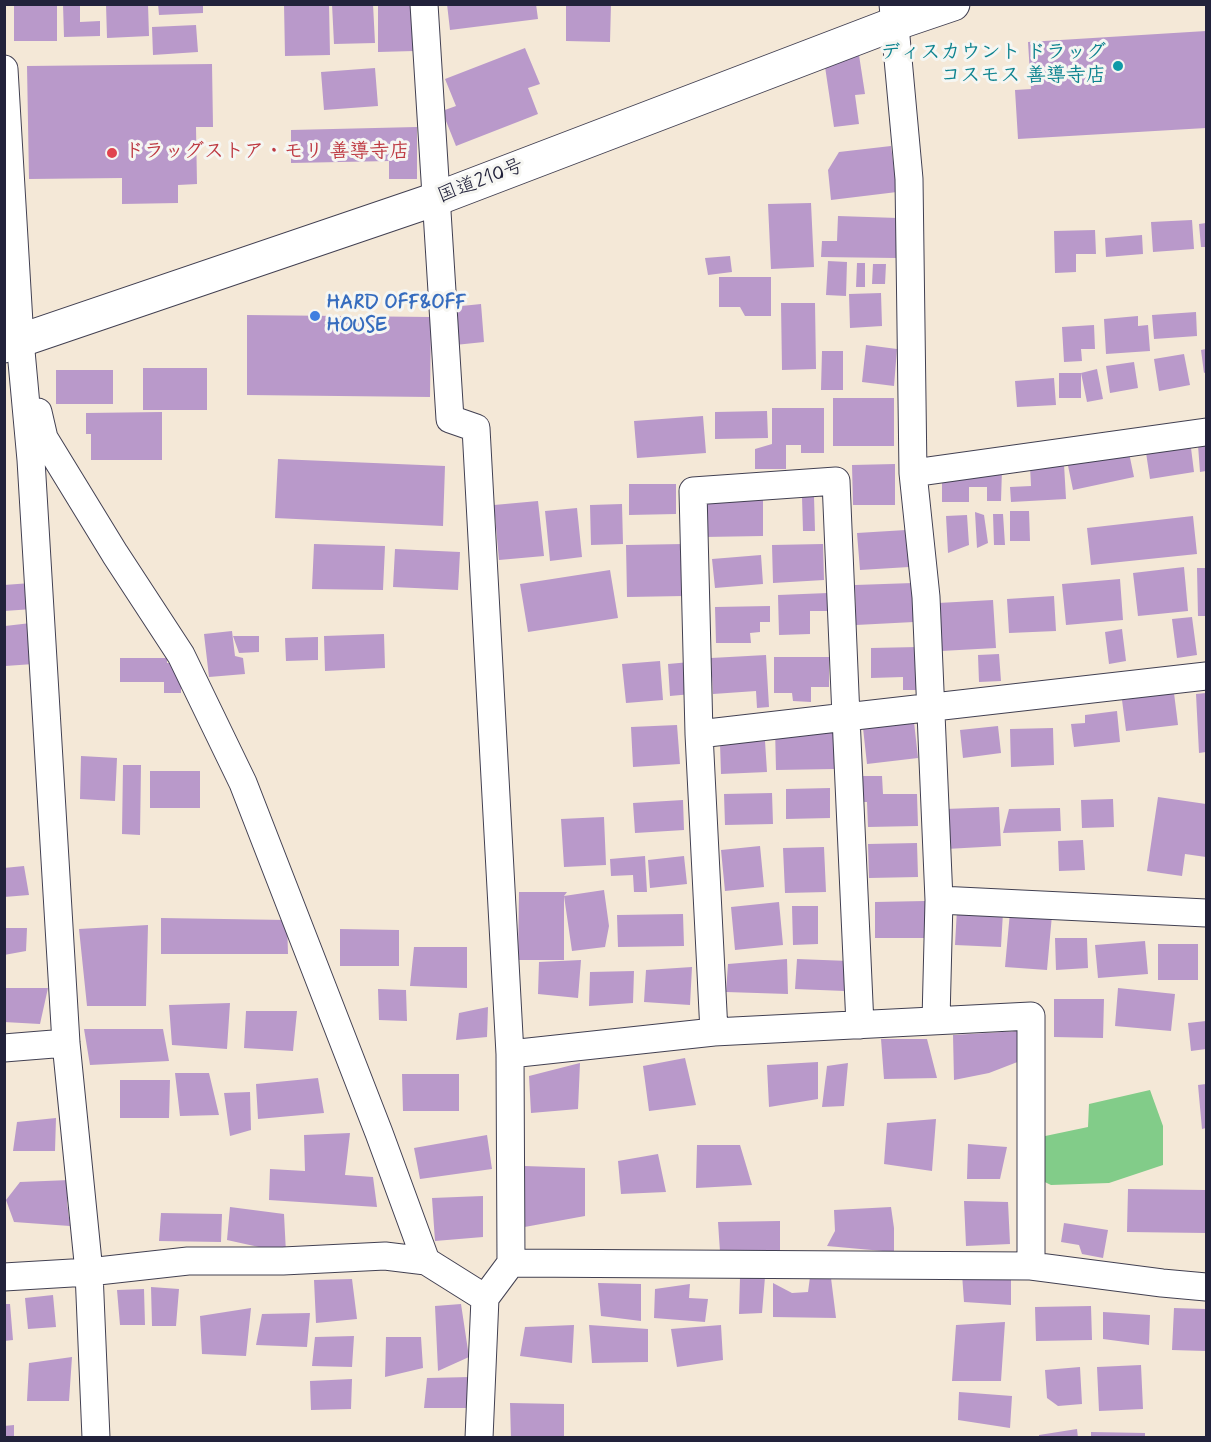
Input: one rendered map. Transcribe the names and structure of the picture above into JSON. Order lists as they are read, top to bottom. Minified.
{"streets":{"highway":["国道210号"]},"places":["ディスカウント ドラッグ コスモス 善導寺店","ドラッグストア・モリ 善導寺店","HARD OFF&OFF HOUSE"]}
